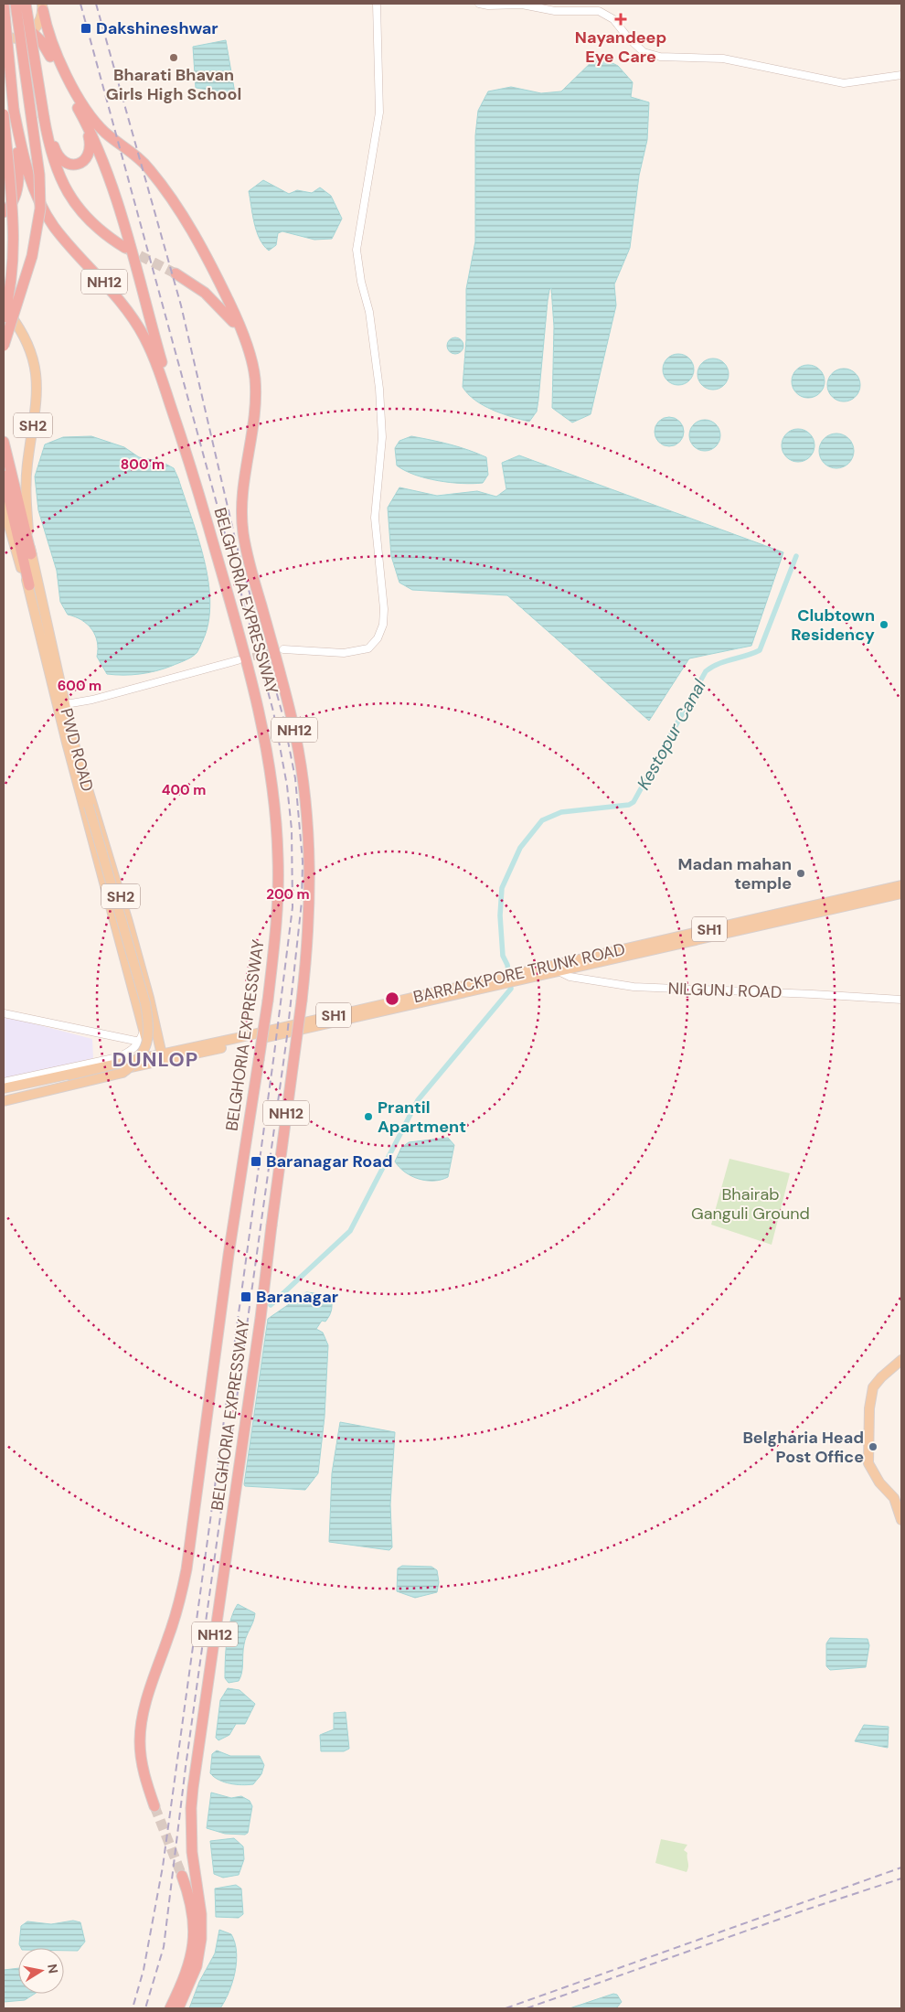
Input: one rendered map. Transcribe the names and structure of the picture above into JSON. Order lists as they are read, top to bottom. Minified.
{"streets":{"highway":["NH12","BELGHORIA EXPRESSWAY"],"main road":["SH2","PWD ROAD","SH1","BARRACKPORE TRUNK ROAD"],"street":["NILGUNJ ROAD"]},"crossings":[["NH12","BELGHORIA EXPRESSWAY"],["PWD ROAD","BARRACKPORE TRUNK ROAD"],["BARRACKPORE TRUNK ROAD","NILGUNJ ROAD"]],"districts":["DUNLOP"],"water":["Kestopur Canal"],"parks":["Bhairab Ganguli Ground"],"places":{"health":["Nayandeep Eye Care"],"transit":["Dakshineshwar","Baranagar Road","Baranagar"],"other":["Bharati Bhavan Girls High School","Clubtown Residency","Madan mahan temple","Prantil Apartment","Belgharia Head Post Office"]},"north":"right","rings":["800 m","600 m","400 m","200 m"]}
